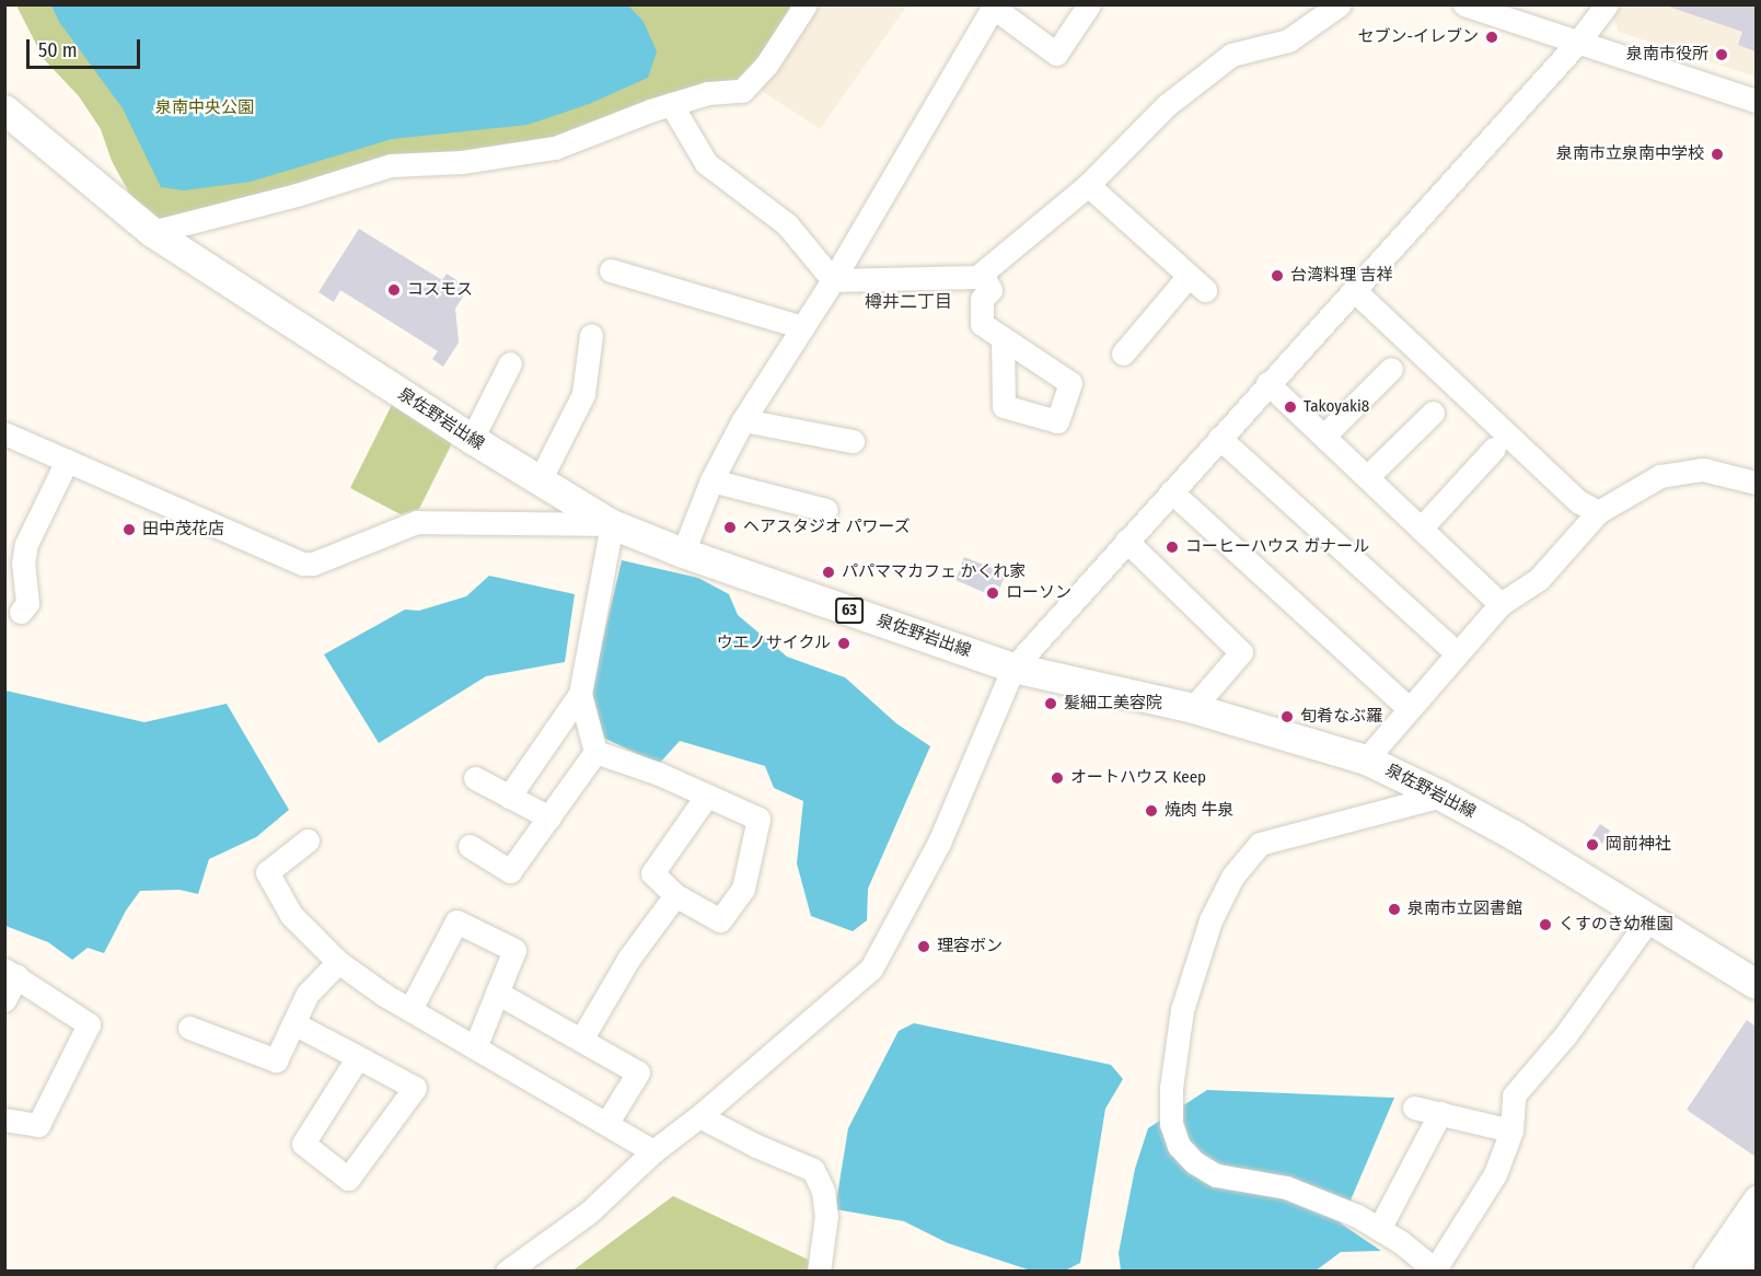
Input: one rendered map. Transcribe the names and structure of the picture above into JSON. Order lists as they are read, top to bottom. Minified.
{"streets":{"main road":["泉佐野岩出線","63"]},"districts":["樽井二丁目"],"parks":["泉南中央公園"],"places":["セブン-イレブン","泉南市役所","泉南市立泉南中学校","台湾料理 吉祥","コスモス","Takoyaki8","ヘアスタジオ パワーズ","田中茂花店","コーヒーハウス ガナール","パパママカフェ かくれ家","ローソン","ウエノサイクル","髪細工美容院","旬肴なぶ羅","オートハウス Keep","焼肉 牛泉","岡前神社","泉南市立図書館","くすのき幼稚園","理容ボン"],"scale_bar":"50 m"}
